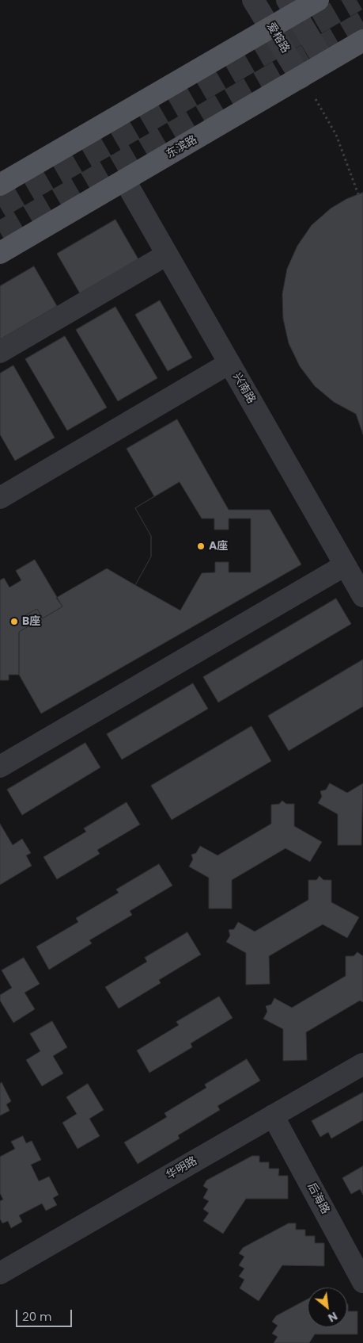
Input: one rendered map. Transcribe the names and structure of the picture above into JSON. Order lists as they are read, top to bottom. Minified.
{"streets":{"main road":["东滨路"],"street":["爱榕路","兴南路","华明路","后海路"]},"crossings":[["爱榕路","东滨路"],["东滨路","兴南路"],["华明路","后海路"]],"places":["A座","B座"],"scale_bar":"20 m","north":"bottom right"}
